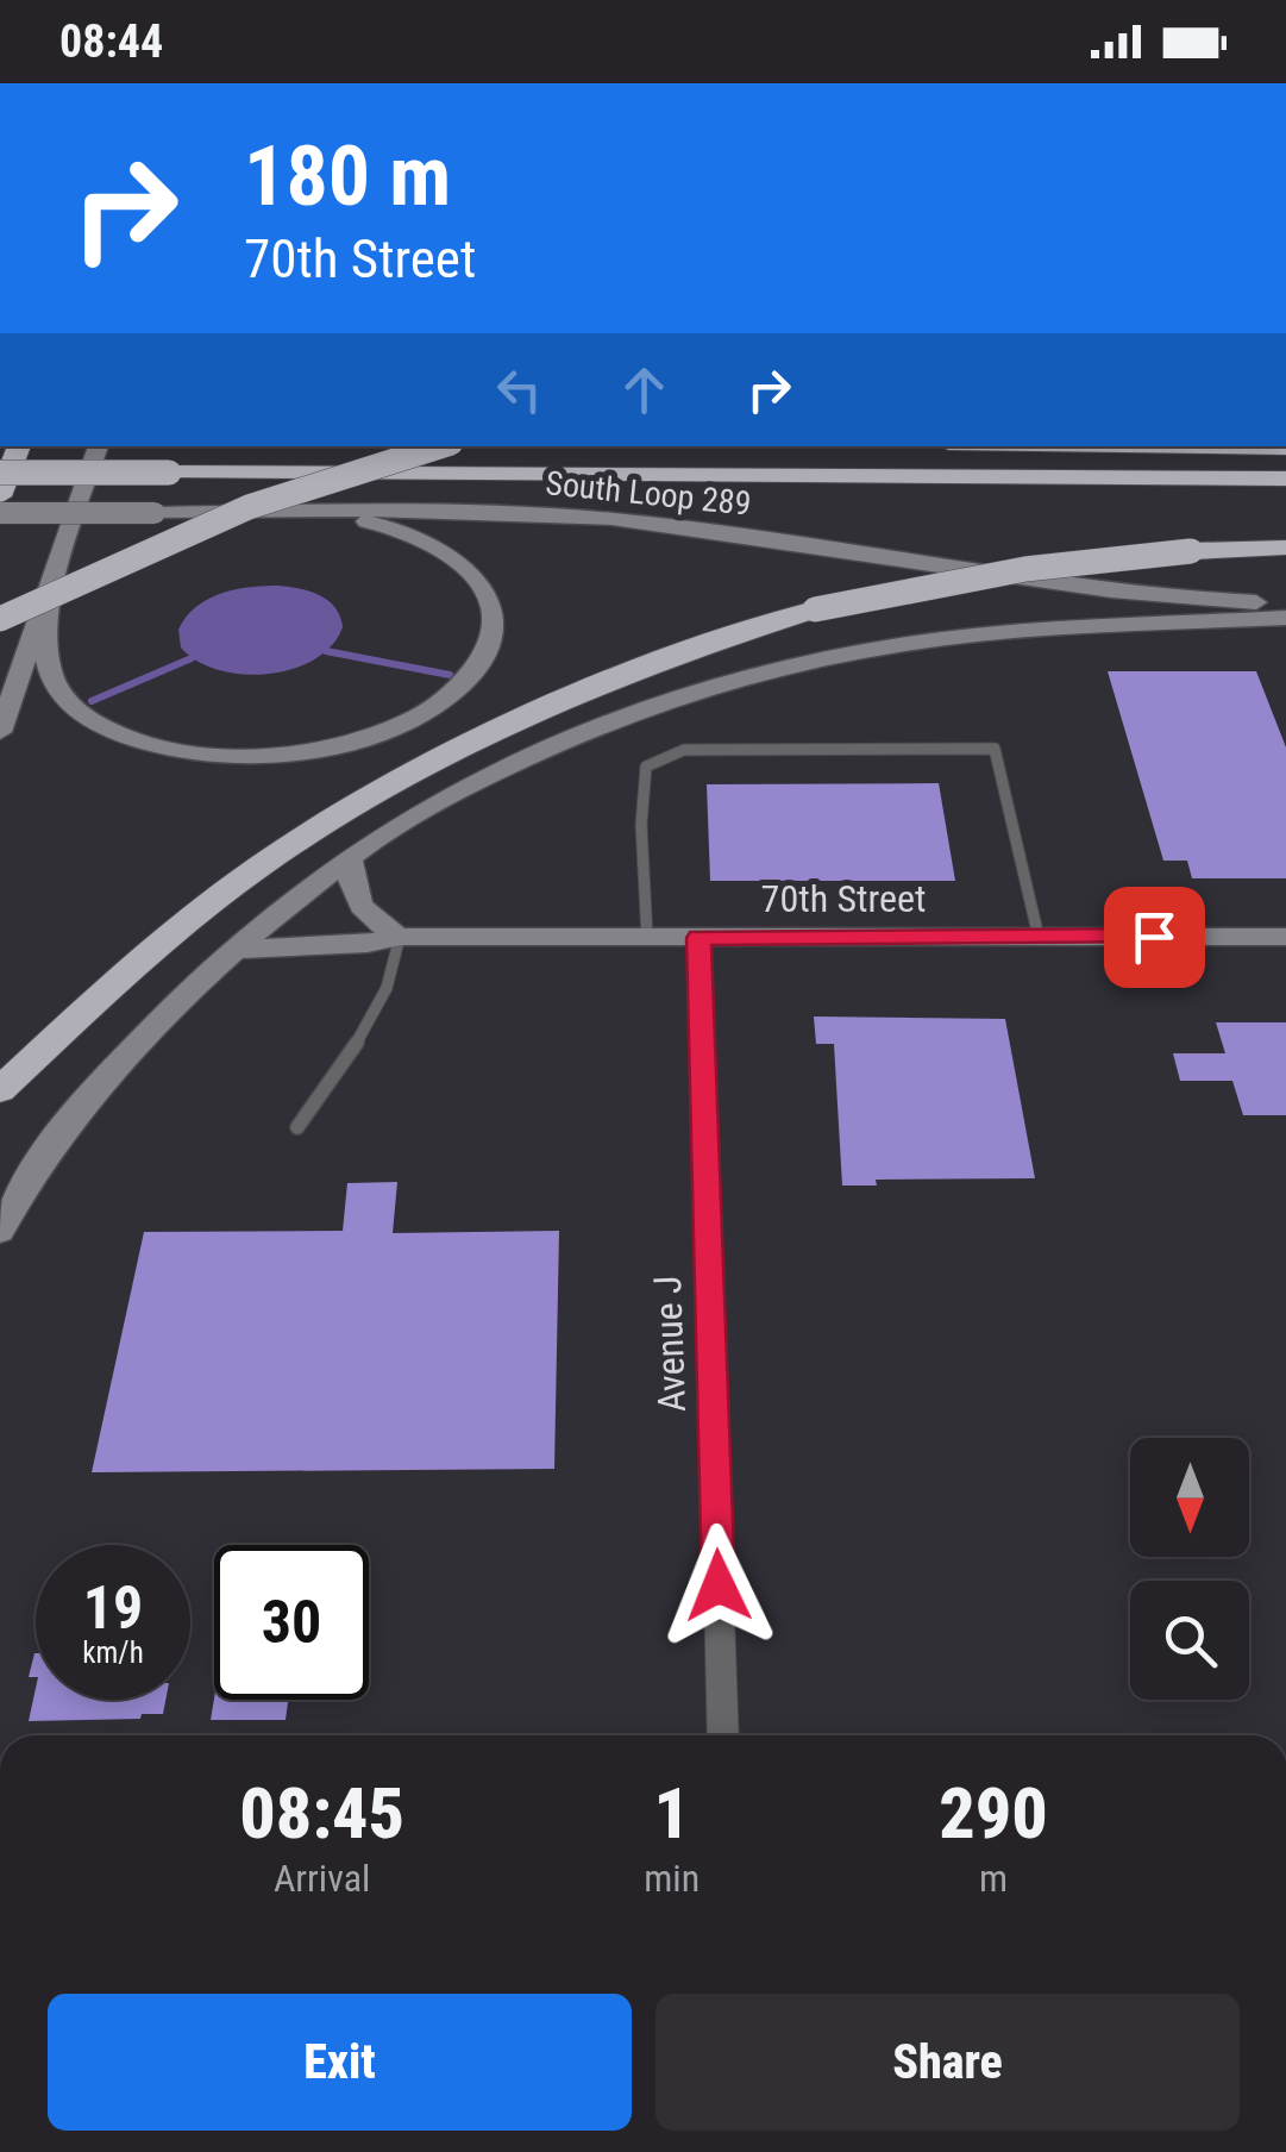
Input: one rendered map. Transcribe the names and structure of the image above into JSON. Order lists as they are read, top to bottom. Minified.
{"streets":{"main road":["South Loop 289","70th Street"],"street":["Avenue J"]},"crossings":[["70th Street","Avenue J"]],"north":"bottom","page":{"status":"08:44","turn":["180 m","70th Street"],"speed":"19 km/h","limit":"30","eta":["08:45","Arrival","1","min","290","m"],"buttons":["Exit","Share"]}}
